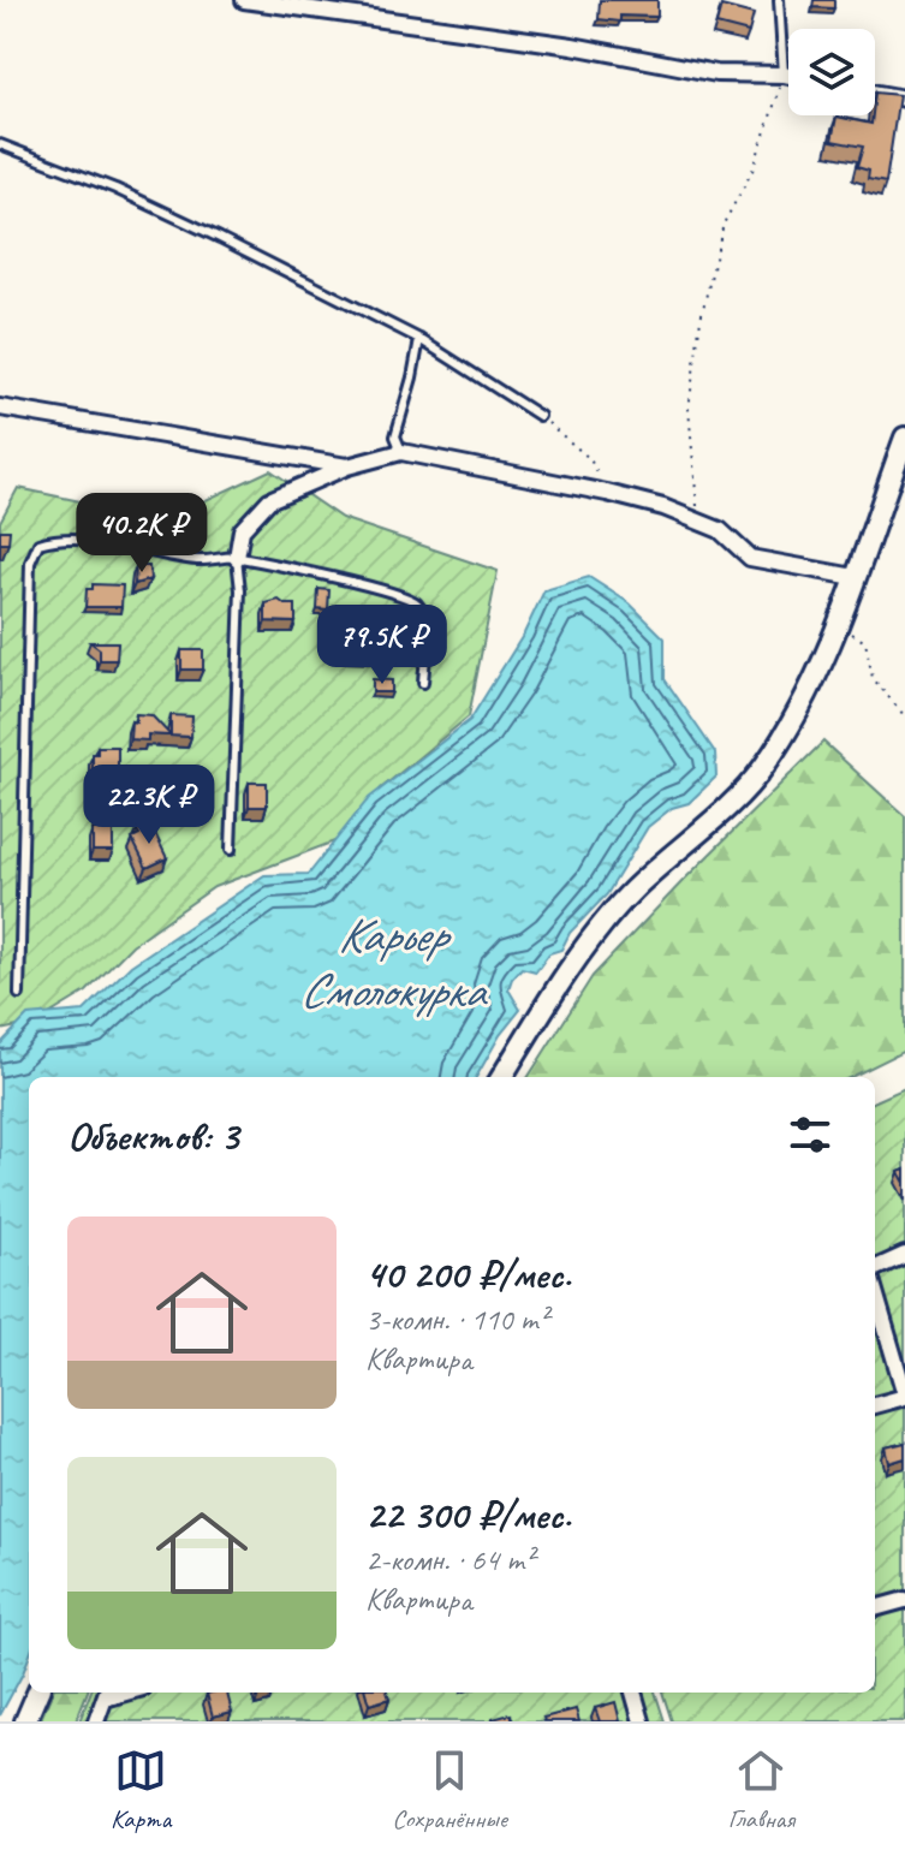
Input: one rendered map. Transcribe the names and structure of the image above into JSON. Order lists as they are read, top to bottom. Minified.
{"water":["Карьер Смолокурка"],"page":{"price":["40.2K ₽","79.5K ₽","22.3K ₽"],"heading":"Объектов: 3","list":[{"name":"40 200 ₽/мес.","note":"3-комн. · 110 m² · Квартира"},{"name":"22 300 ₽/мес.","note":"2-комн. · 64 m² · Квартира"}],"tabs":["Карта","Сохранённые","Главная"]}}
